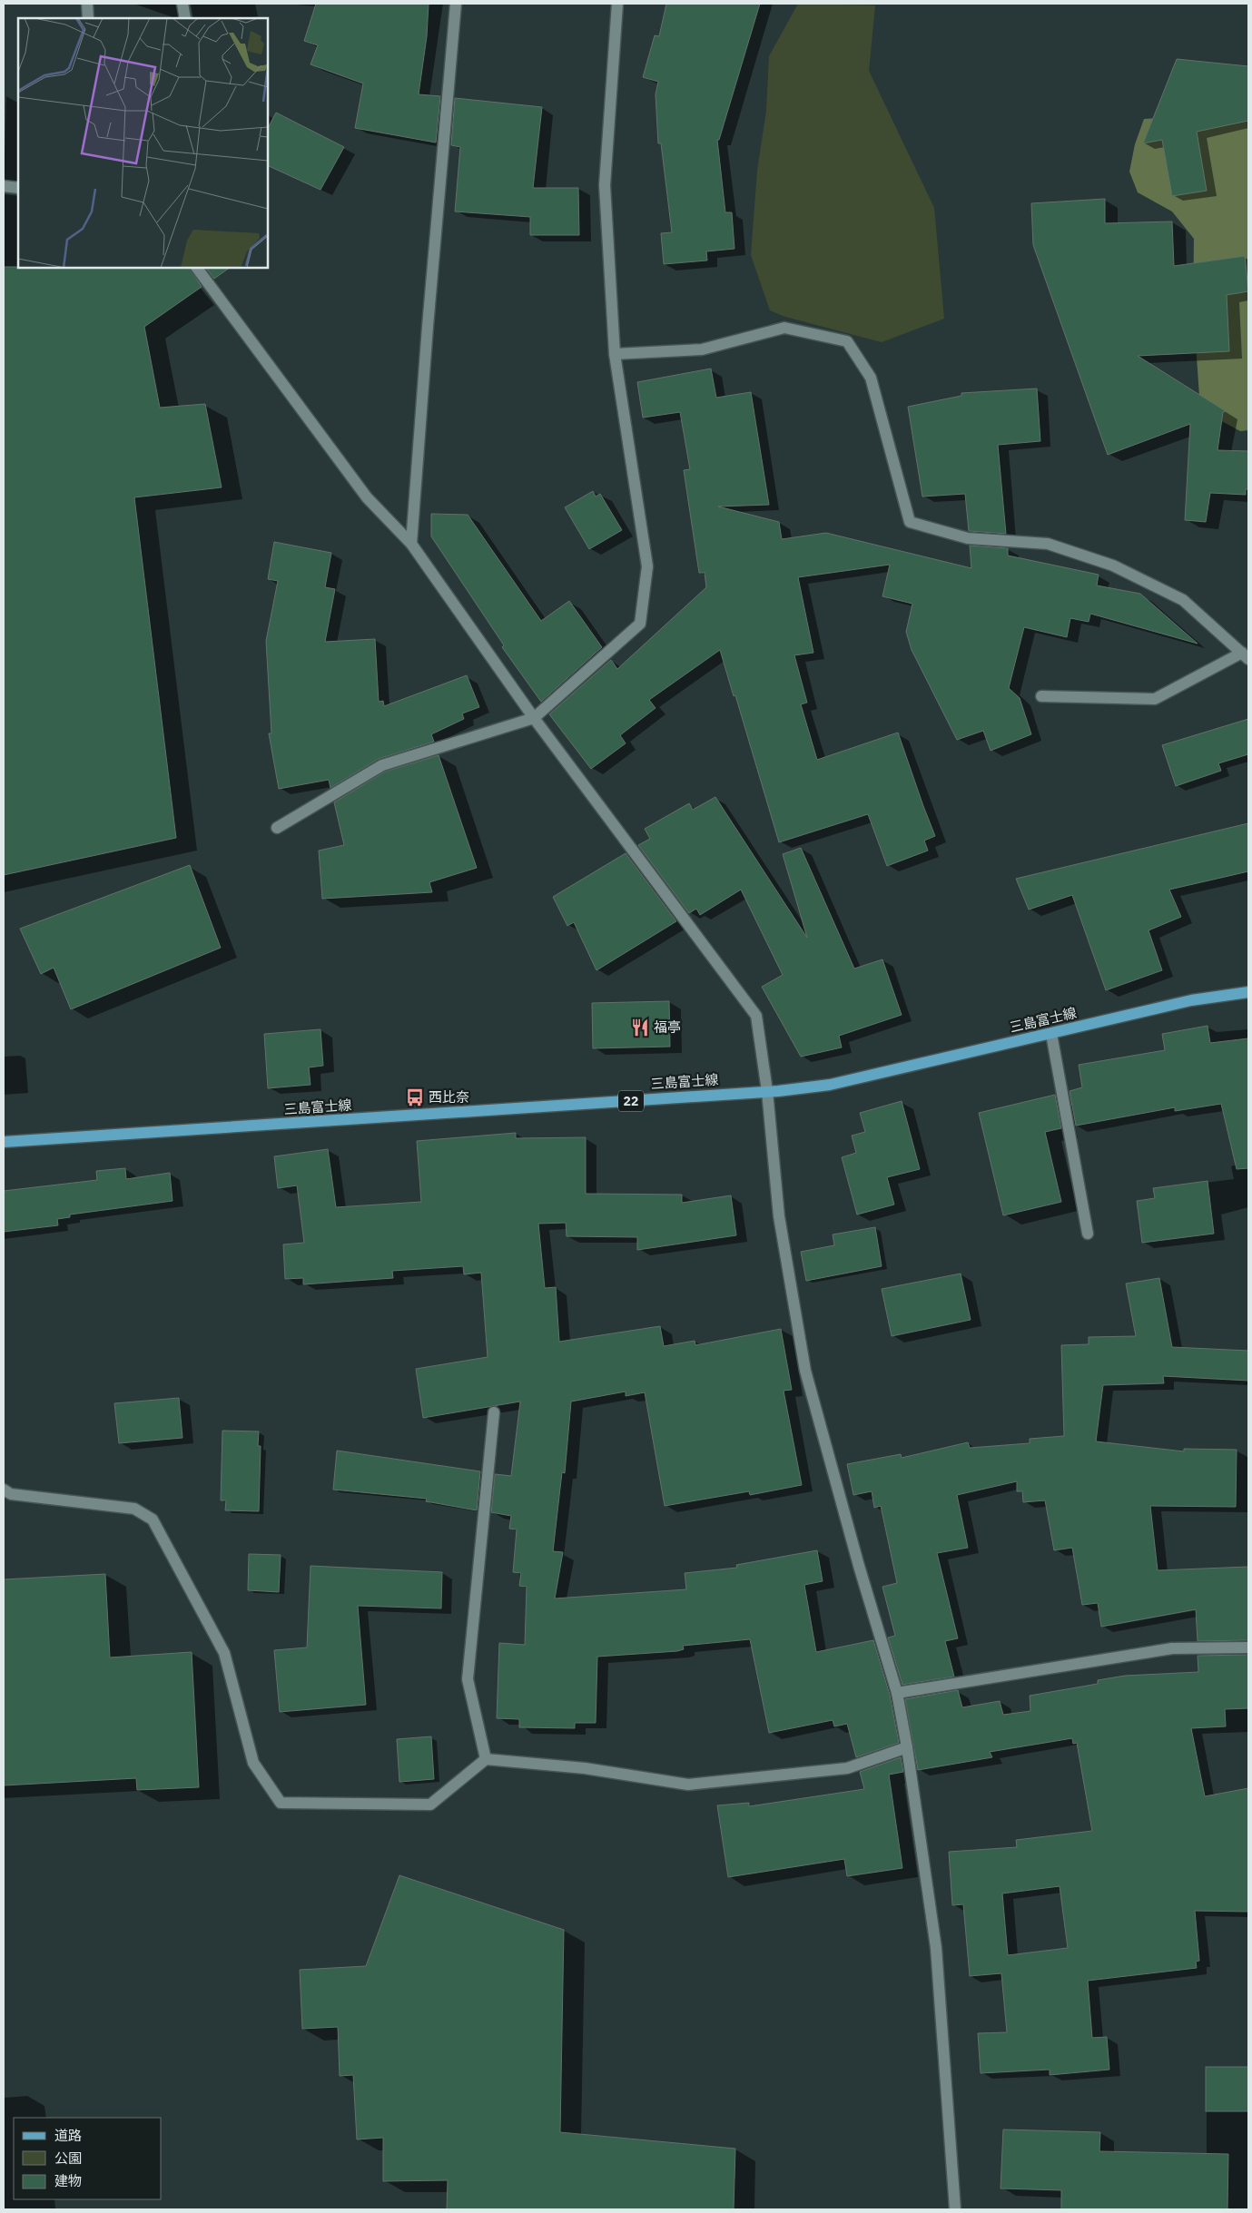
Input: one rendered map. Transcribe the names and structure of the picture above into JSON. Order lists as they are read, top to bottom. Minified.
{"streets":{"main road":["三島富士線","22"]},"places":{"restaurant":["福亭"],"bus stop":["西比奈"]},"legend":["道路","公園","建物"]}
